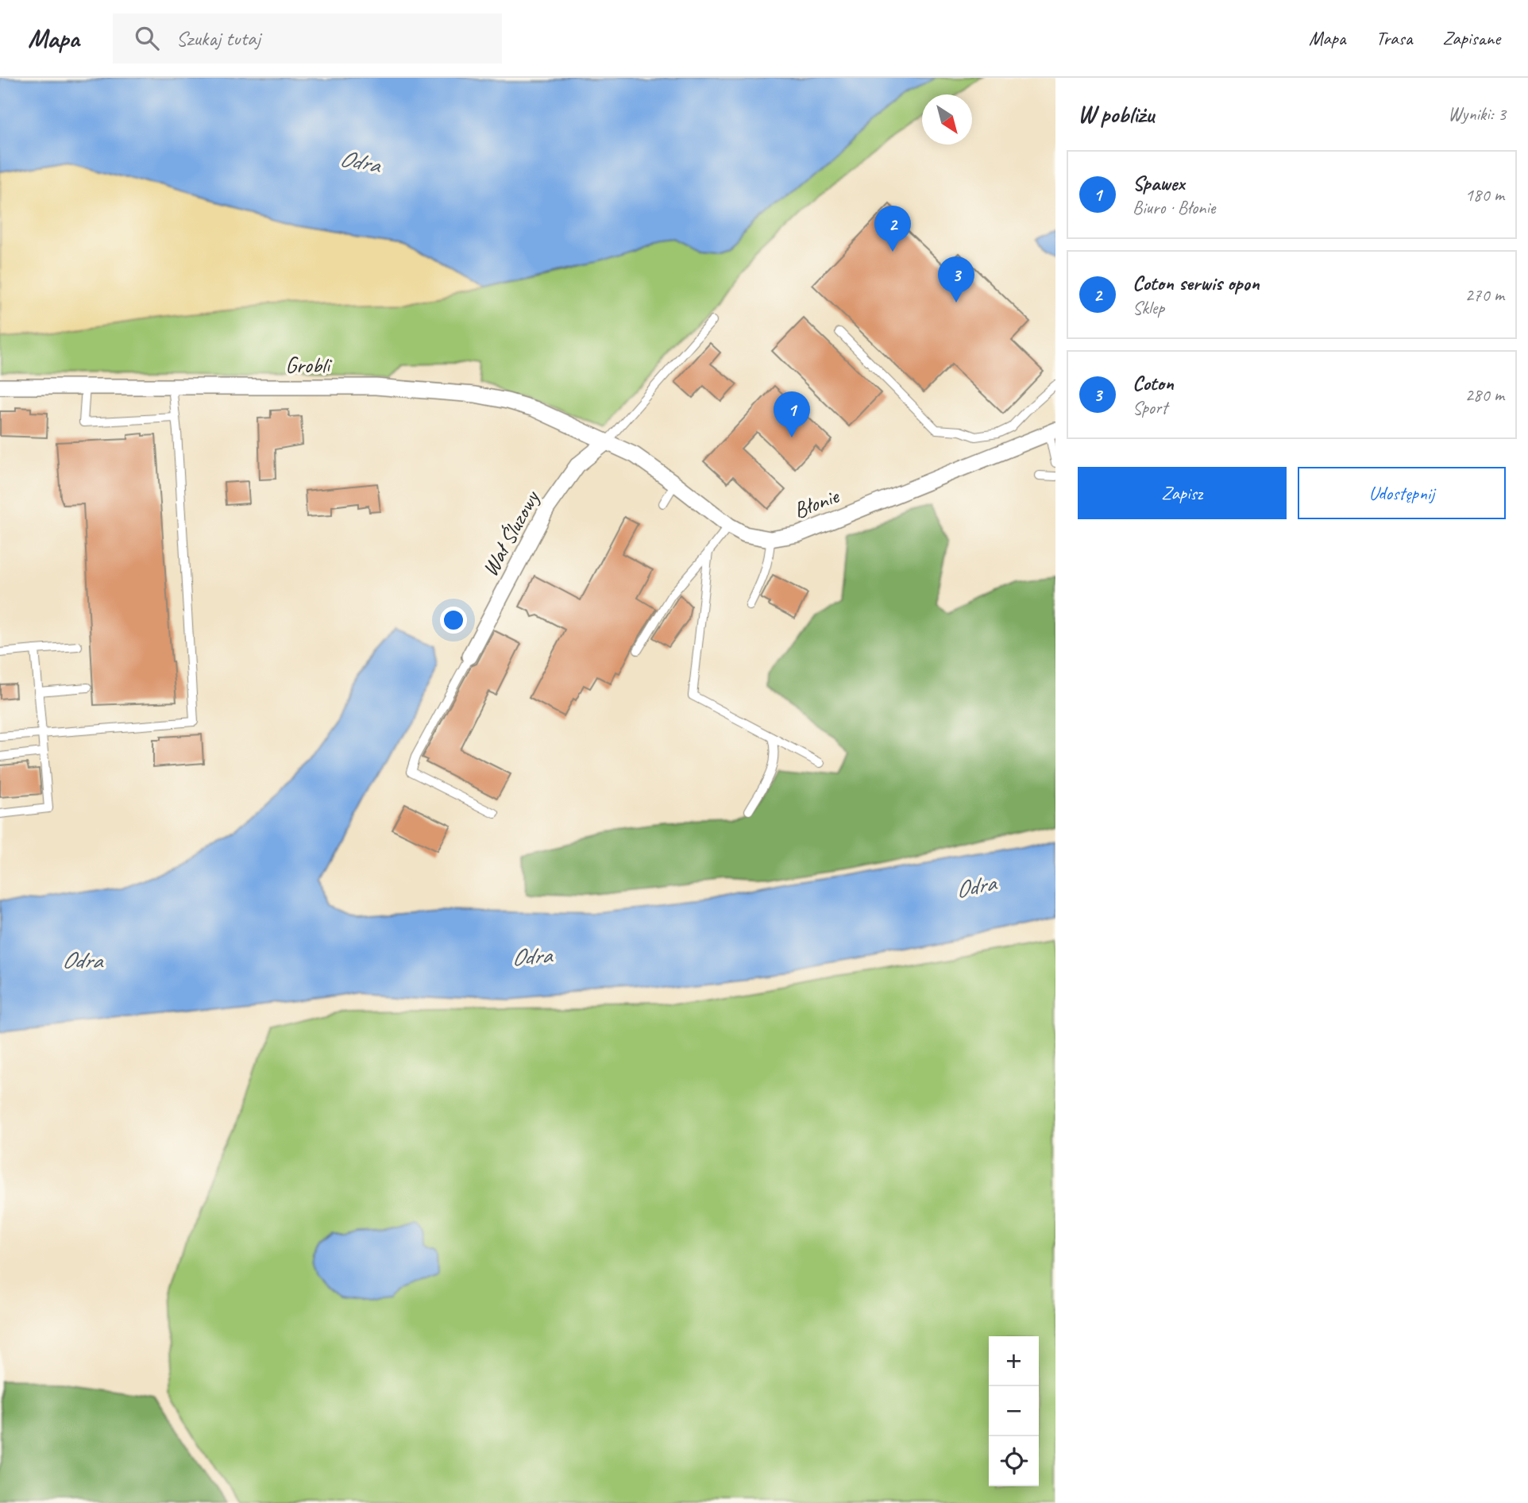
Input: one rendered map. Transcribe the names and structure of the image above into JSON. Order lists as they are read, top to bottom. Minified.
{"streets":{"street":["Grobli","Błonie","Wał Śluzowy"]},"crossings":[["Grobli","Błonie"],["Grobli","Wał Śluzowy"],["Błonie","Wał Śluzowy"]],"water":["Odra"],"north":"bottom right","page":{"header":"Mapa","search":"Szukaj tutaj","nav":["Mapa","Trasa","Zapisane"],"heading":["W pobliżu","Wyniki: 3"],"list":[{"mark":"1","name":"Spawex","note":"Biuro · Błonie","value":"180 m"},{"mark":"2","name":"Coton serwis opon","note":"Sklep","value":"270 m"},{"mark":"3","name":"Coton","note":"Sport","value":"280 m"}],"pins":["2","3","1"],"buttons":["Zapisz","Udostępnij"],"map_buttons":["+","−"]}}
